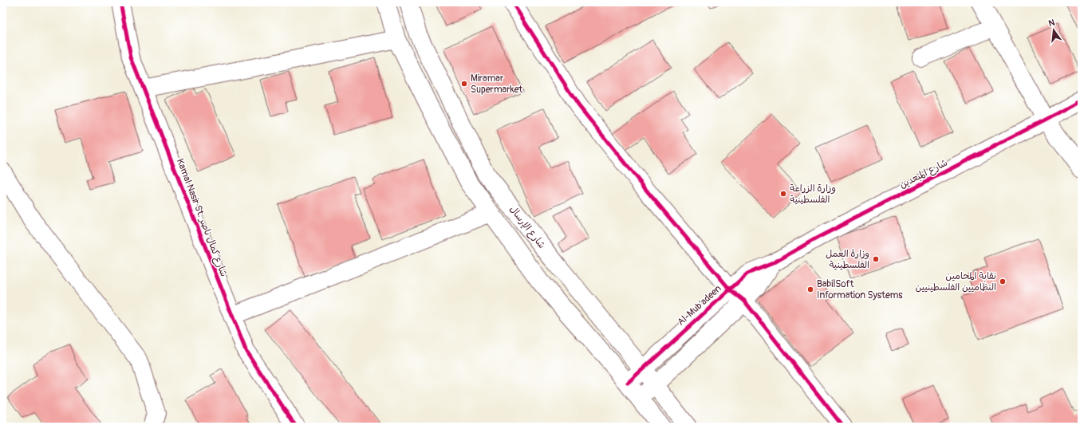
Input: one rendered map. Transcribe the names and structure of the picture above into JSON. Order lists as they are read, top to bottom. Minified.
{"streets":{"street":["شارع المبعدين","Kamal Nasir St. شارع كمال ناصر","شارع الإرسال","Al-Mub'adeen"]},"crossings":[["شارع المبعدين","Al-Mub'adeen"],["شارع الإرسال","Al-Mub'adeen"]],"places":["Miramar Supermarket","وزارة الزراعة الفلسطينية","وزارة العمل الفلسطينية","نقابة المحامين النظاميين الفلسطينيين","BabilSoft Information Systems"],"north":"top"}
